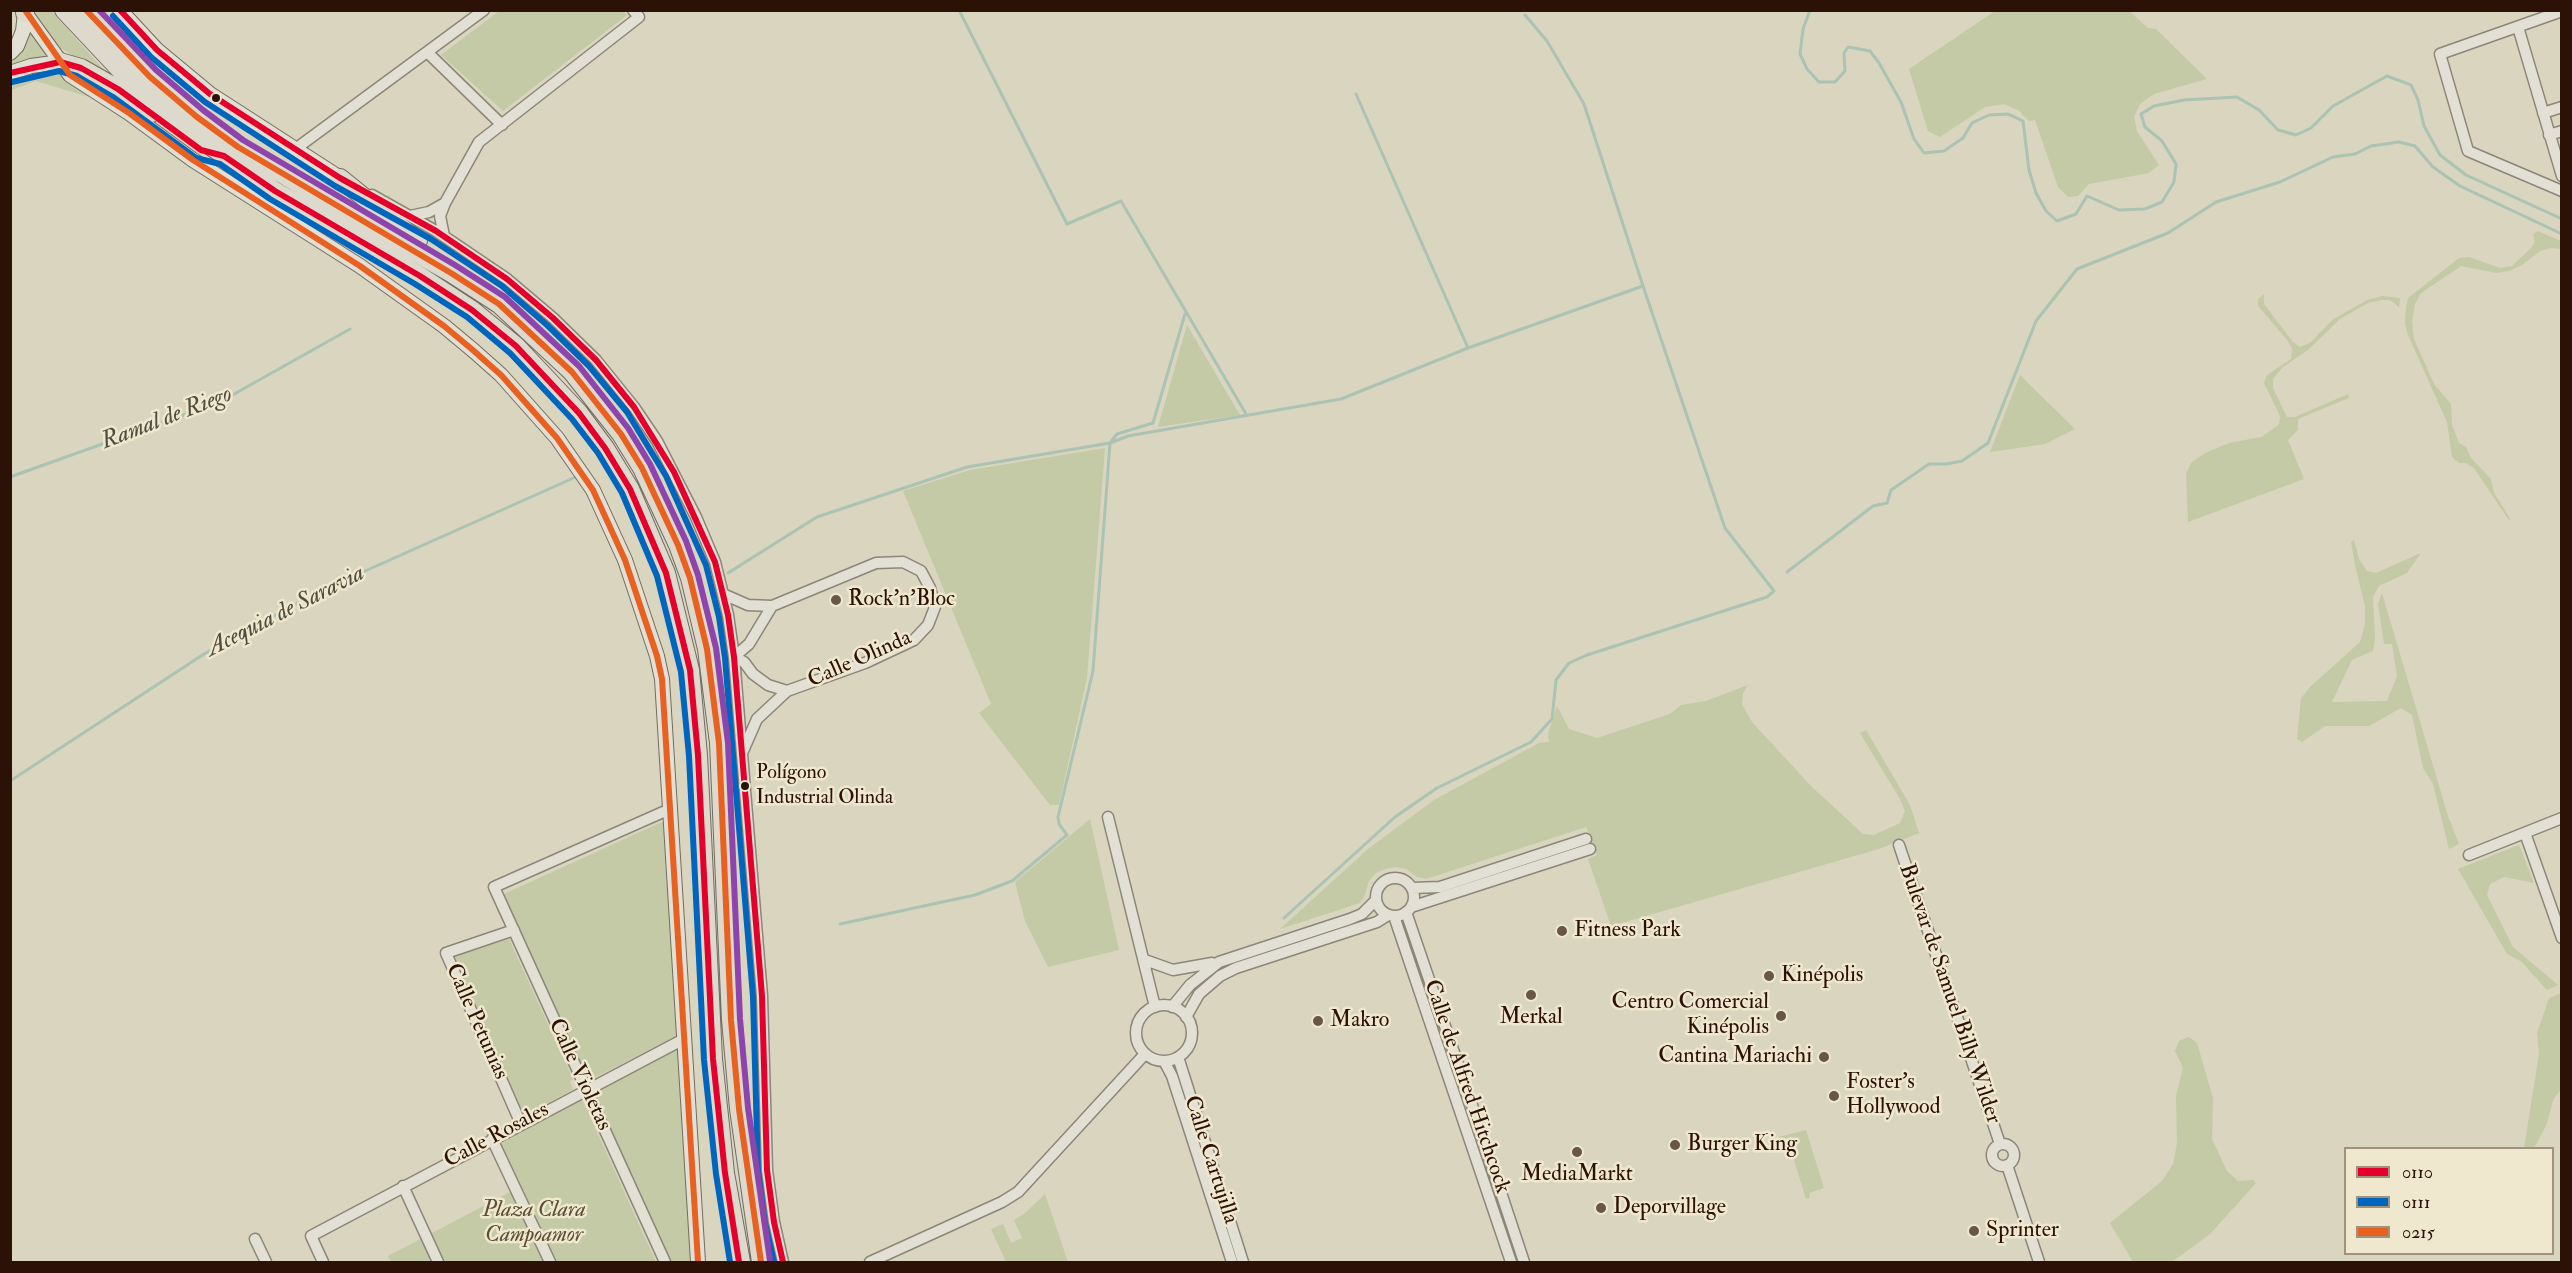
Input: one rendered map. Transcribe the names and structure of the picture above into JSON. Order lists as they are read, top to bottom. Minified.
{"streets":{"street":["Calle Olinda","Bulevar de Samuel Billy Wilder","Calle Petunias","Calle Violetas","Calle de Alfred Hitchcock","Calle Rosales","Calle Cartujilla"]},"crossings":[["Calle Petunias","Calle Violetas"],["Calle Petunias","Calle Rosales"],["Calle Violetas","Calle Rosales"]],"water":["Ramal de Riego","Acequia de Saravia"],"parks":["Plaza Clara Campoamor"],"places":["Rock'n'Bloc","Polígono Industrial Olinda","Fitness Park","Kinépolis","Merkal","Centro Comercial Kinépolis","Makro","Cantina Mariachi","Foster's Hollywood","Burger King","MediaMarkt","Deporvillage","Sprinter"],"lines":["transit line 0110","transit line 0215","transit line 0111"],"legend":["0110","0111","0215"]}
